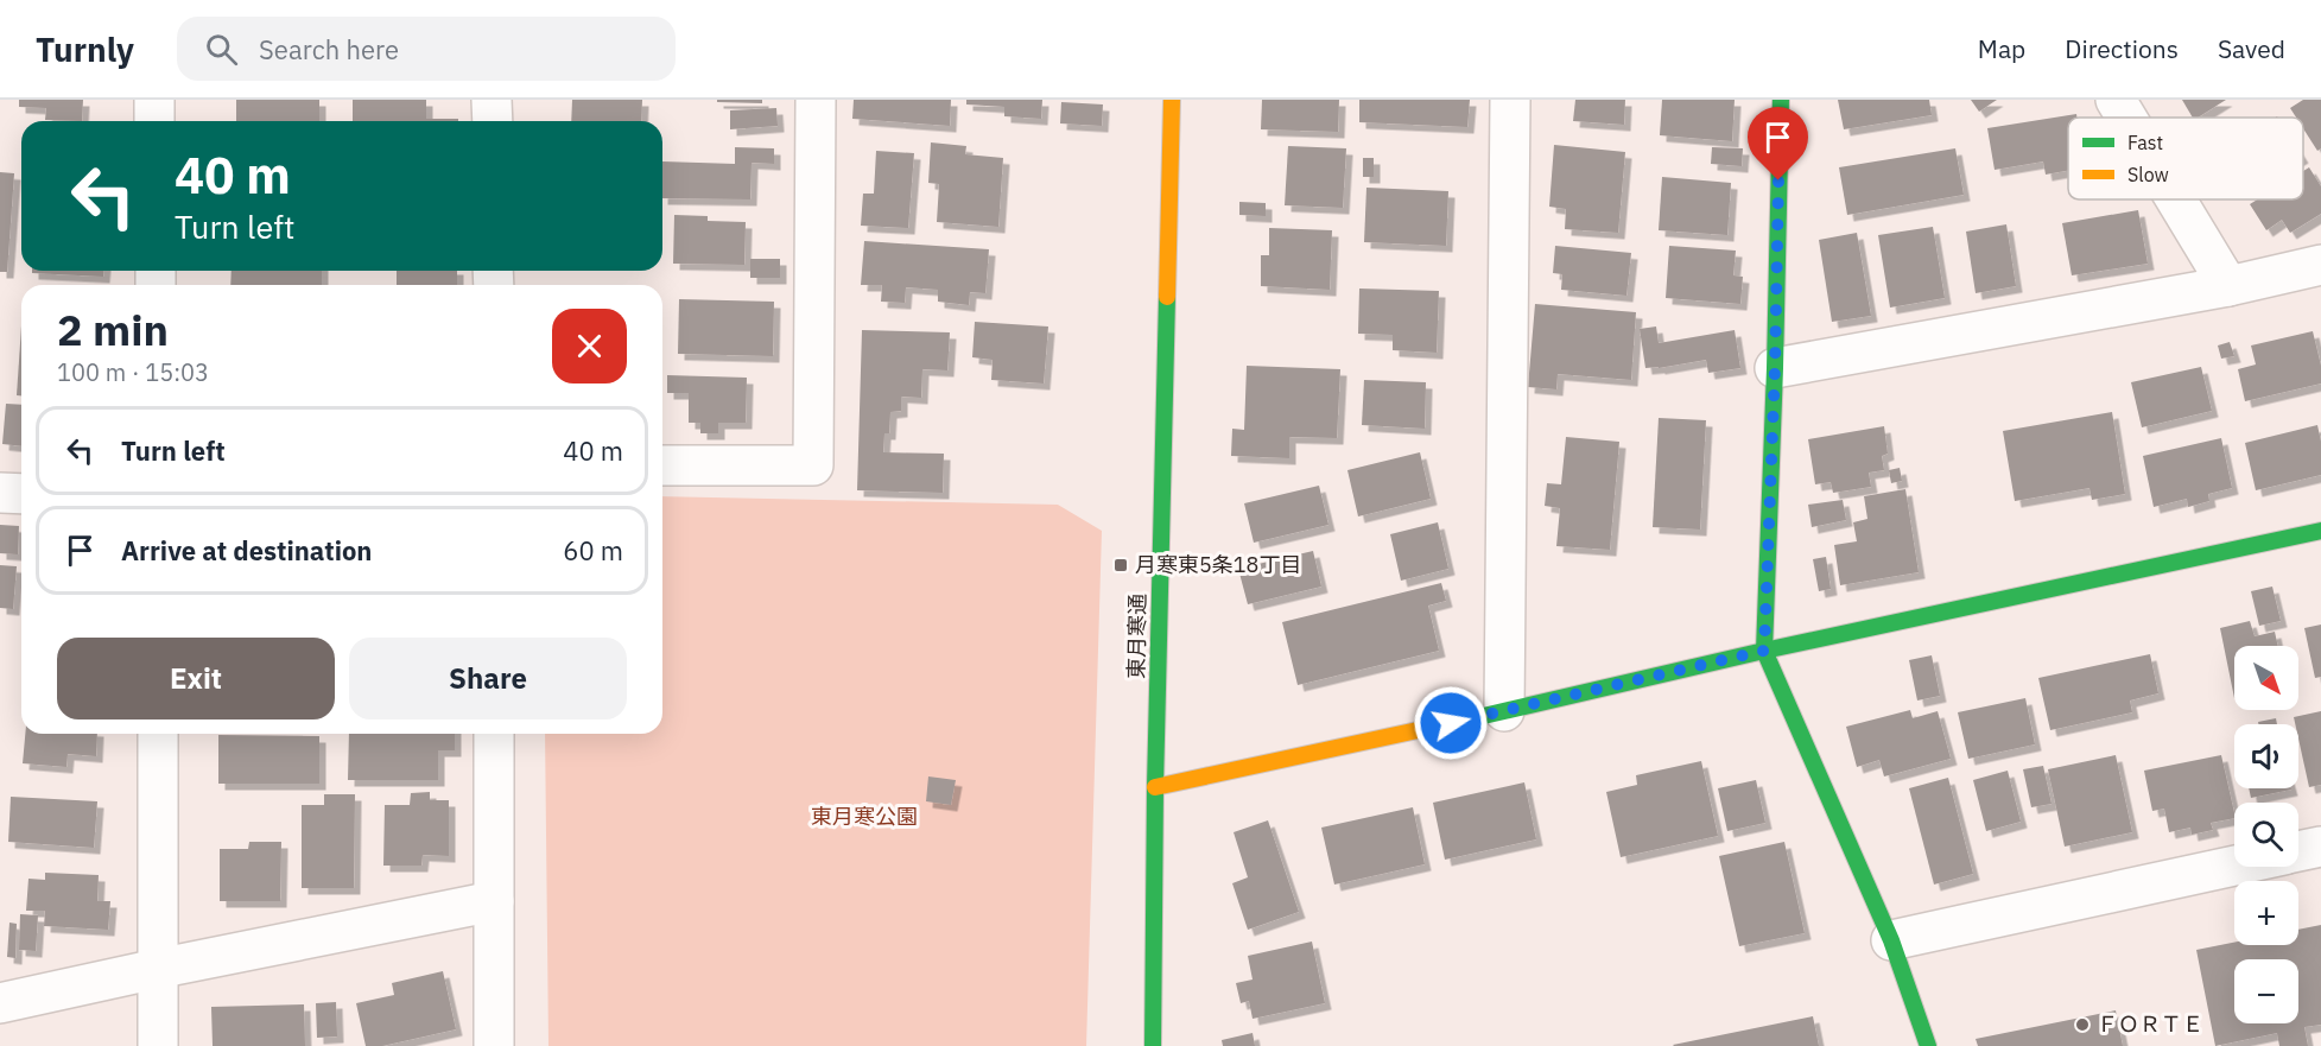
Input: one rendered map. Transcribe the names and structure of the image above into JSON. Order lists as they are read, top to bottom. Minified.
{"streets":{"street":["東月寒通"]},"parks":["東月寒公園"],"places":{"transit":["月寒東5条18丁目"],"other":["ＦＯＲＴＥ"]},"legend":["Fast","Slow"],"north":"bottom right","page":{"header":"Turnly","search":"Search here","nav":["Map","Directions","Saved"],"turn":["40 m","Turn left"],"heading":["2 min","100 m · 15:03"],"list":[{"name":"Turn left","value":"40 m"},{"name":"Arrive at destination","value":"60 m"}],"buttons":["Exit","Share"],"map_buttons":["+","−"]}}
